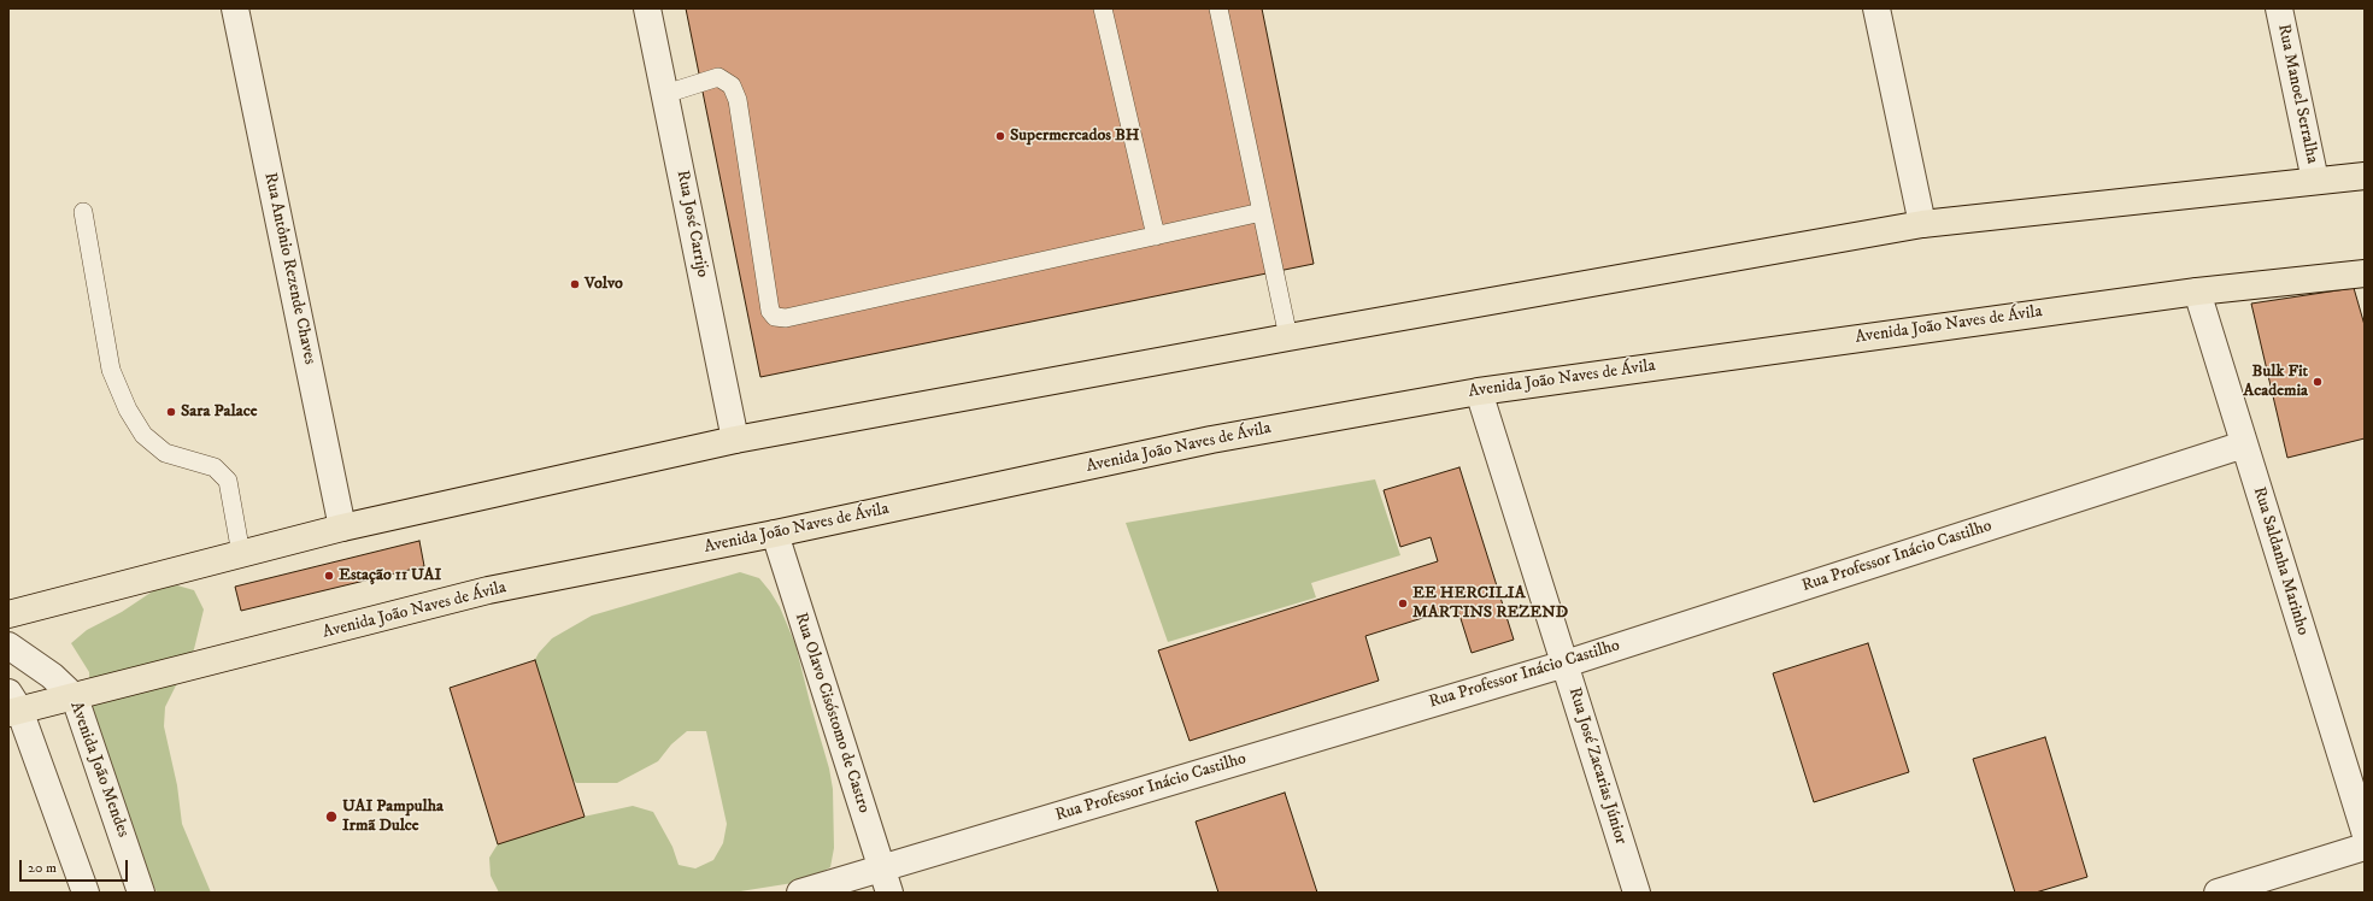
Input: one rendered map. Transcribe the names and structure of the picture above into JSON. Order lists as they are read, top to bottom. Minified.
{"streets":{"main road":["Avenida João Naves de Ávila"],"street":["Rua Manoel Serralha","Rua José Carrijo","Rua Antônio Rezende Chaves","Rua Professor Inácio Castilho","Rua Saldanha Marinho","Rua Olavo Cisóstomo de Castro","Rua José Zacarias Júnior","Avenida João Mendes"]},"crossings":[["Avenida João Naves de Ávila","Rua Saldanha Marinho"],["Avenida João Naves de Ávila","Rua Olavo Cisóstomo de Castro"],["Avenida João Naves de Ávila","Rua José Zacarias Júnior"],["Avenida João Naves de Ávila","Avenida João Mendes"],["Rua Professor Inácio Castilho","Rua Saldanha Marinho"],["Rua Professor Inácio Castilho","Rua Olavo Cisóstomo de Castro"],["Rua Professor Inácio Castilho","Rua José Zacarias Júnior"]],"places":["Supermercados BH","Volvo","Bulk Fit Academia","Sara Palace","Estação 11 UAI","EE HERCILIA MARTINS REZEND","UAI Pampulha Irmã Dulce"],"scale_bar":"20 m"}
